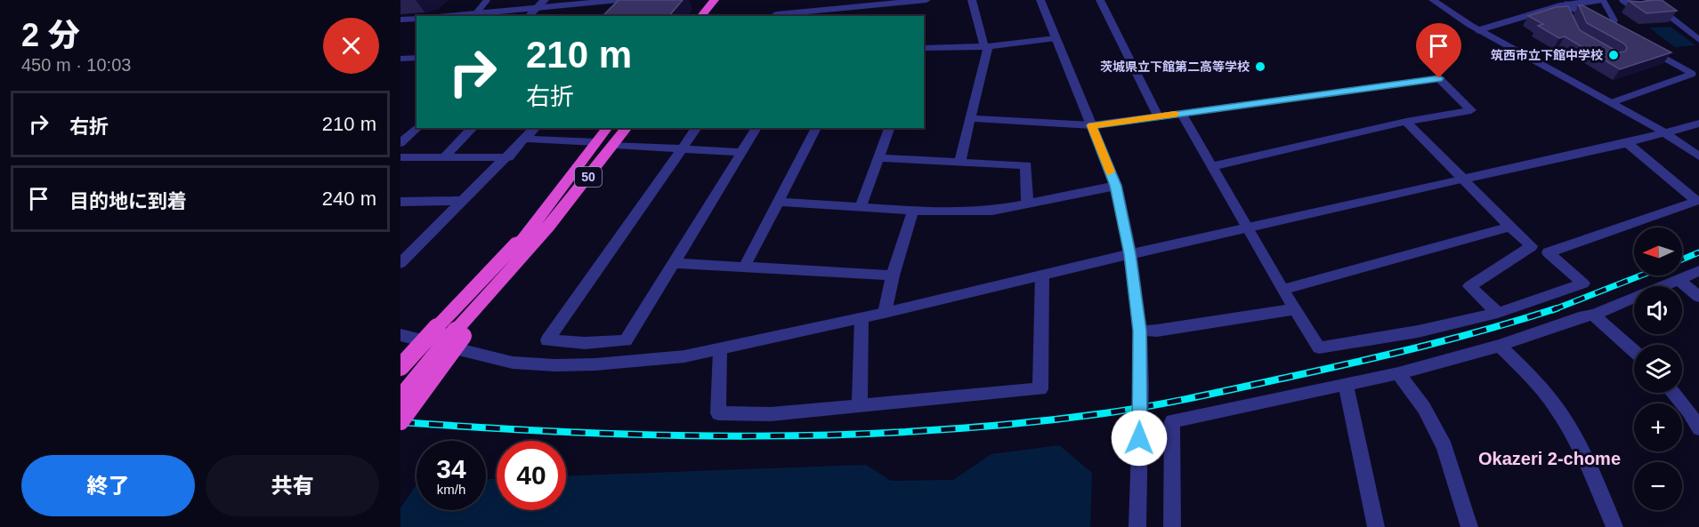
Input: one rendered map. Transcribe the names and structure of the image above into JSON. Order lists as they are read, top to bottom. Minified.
{"streets":{"highway":["50"]},"districts":["Okazeri 2-chome"],"places":["筑西市立下館中学校","茨城県立下館第二高等学校"],"north":"left","page":{"heading":["2 分","450 m · 10:03"],"turn":["210 m","右折"],"list":[{"name":"右折","value":"210 m"},{"name":"目的地に到着","value":"240 m"}],"map_buttons":["+","−"],"speed":"34 km/h","limit":"40","buttons":["終了","共有"]}}
